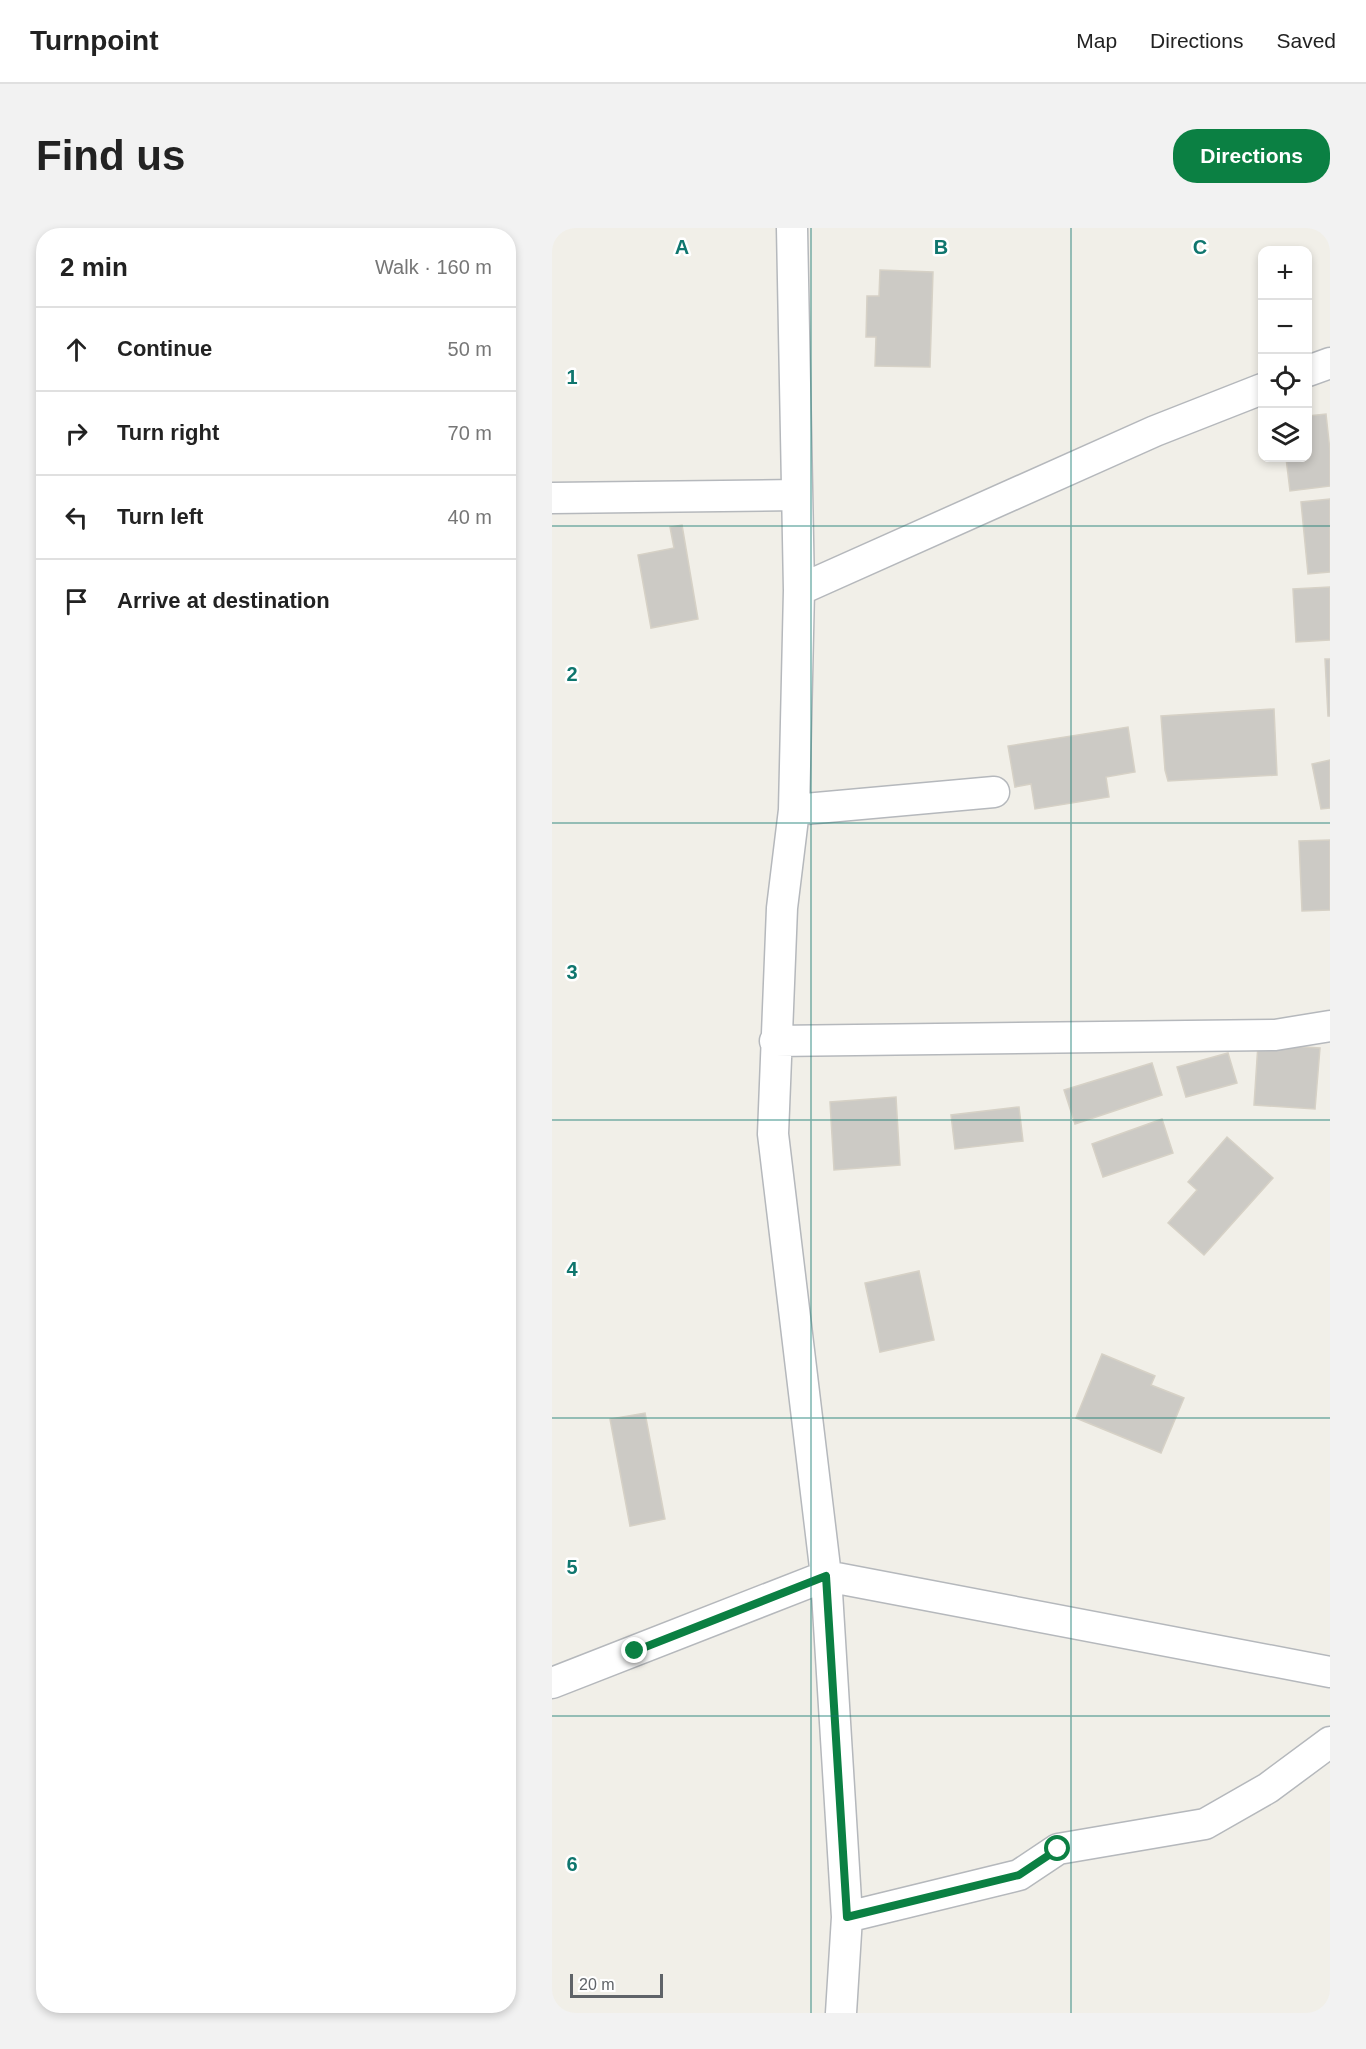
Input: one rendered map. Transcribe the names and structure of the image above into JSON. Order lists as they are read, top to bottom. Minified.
{"scale_bar":"20 m","page":{"header":"Turnpoint","nav":["Map","Directions","Saved"],"buttons":"Directions","title":"Find us","heading":["2 min","Walk · 160 m"],"map_buttons":["+","−"],"list":[["Continue","50 m"],["Turn right","70 m"],["Turn left","40 m"],"Arrive at destination"],"scale":"20 m"},"grid":{"columns":["A","B","C"],"rows":["1","2","3","4","5","6"]}}
